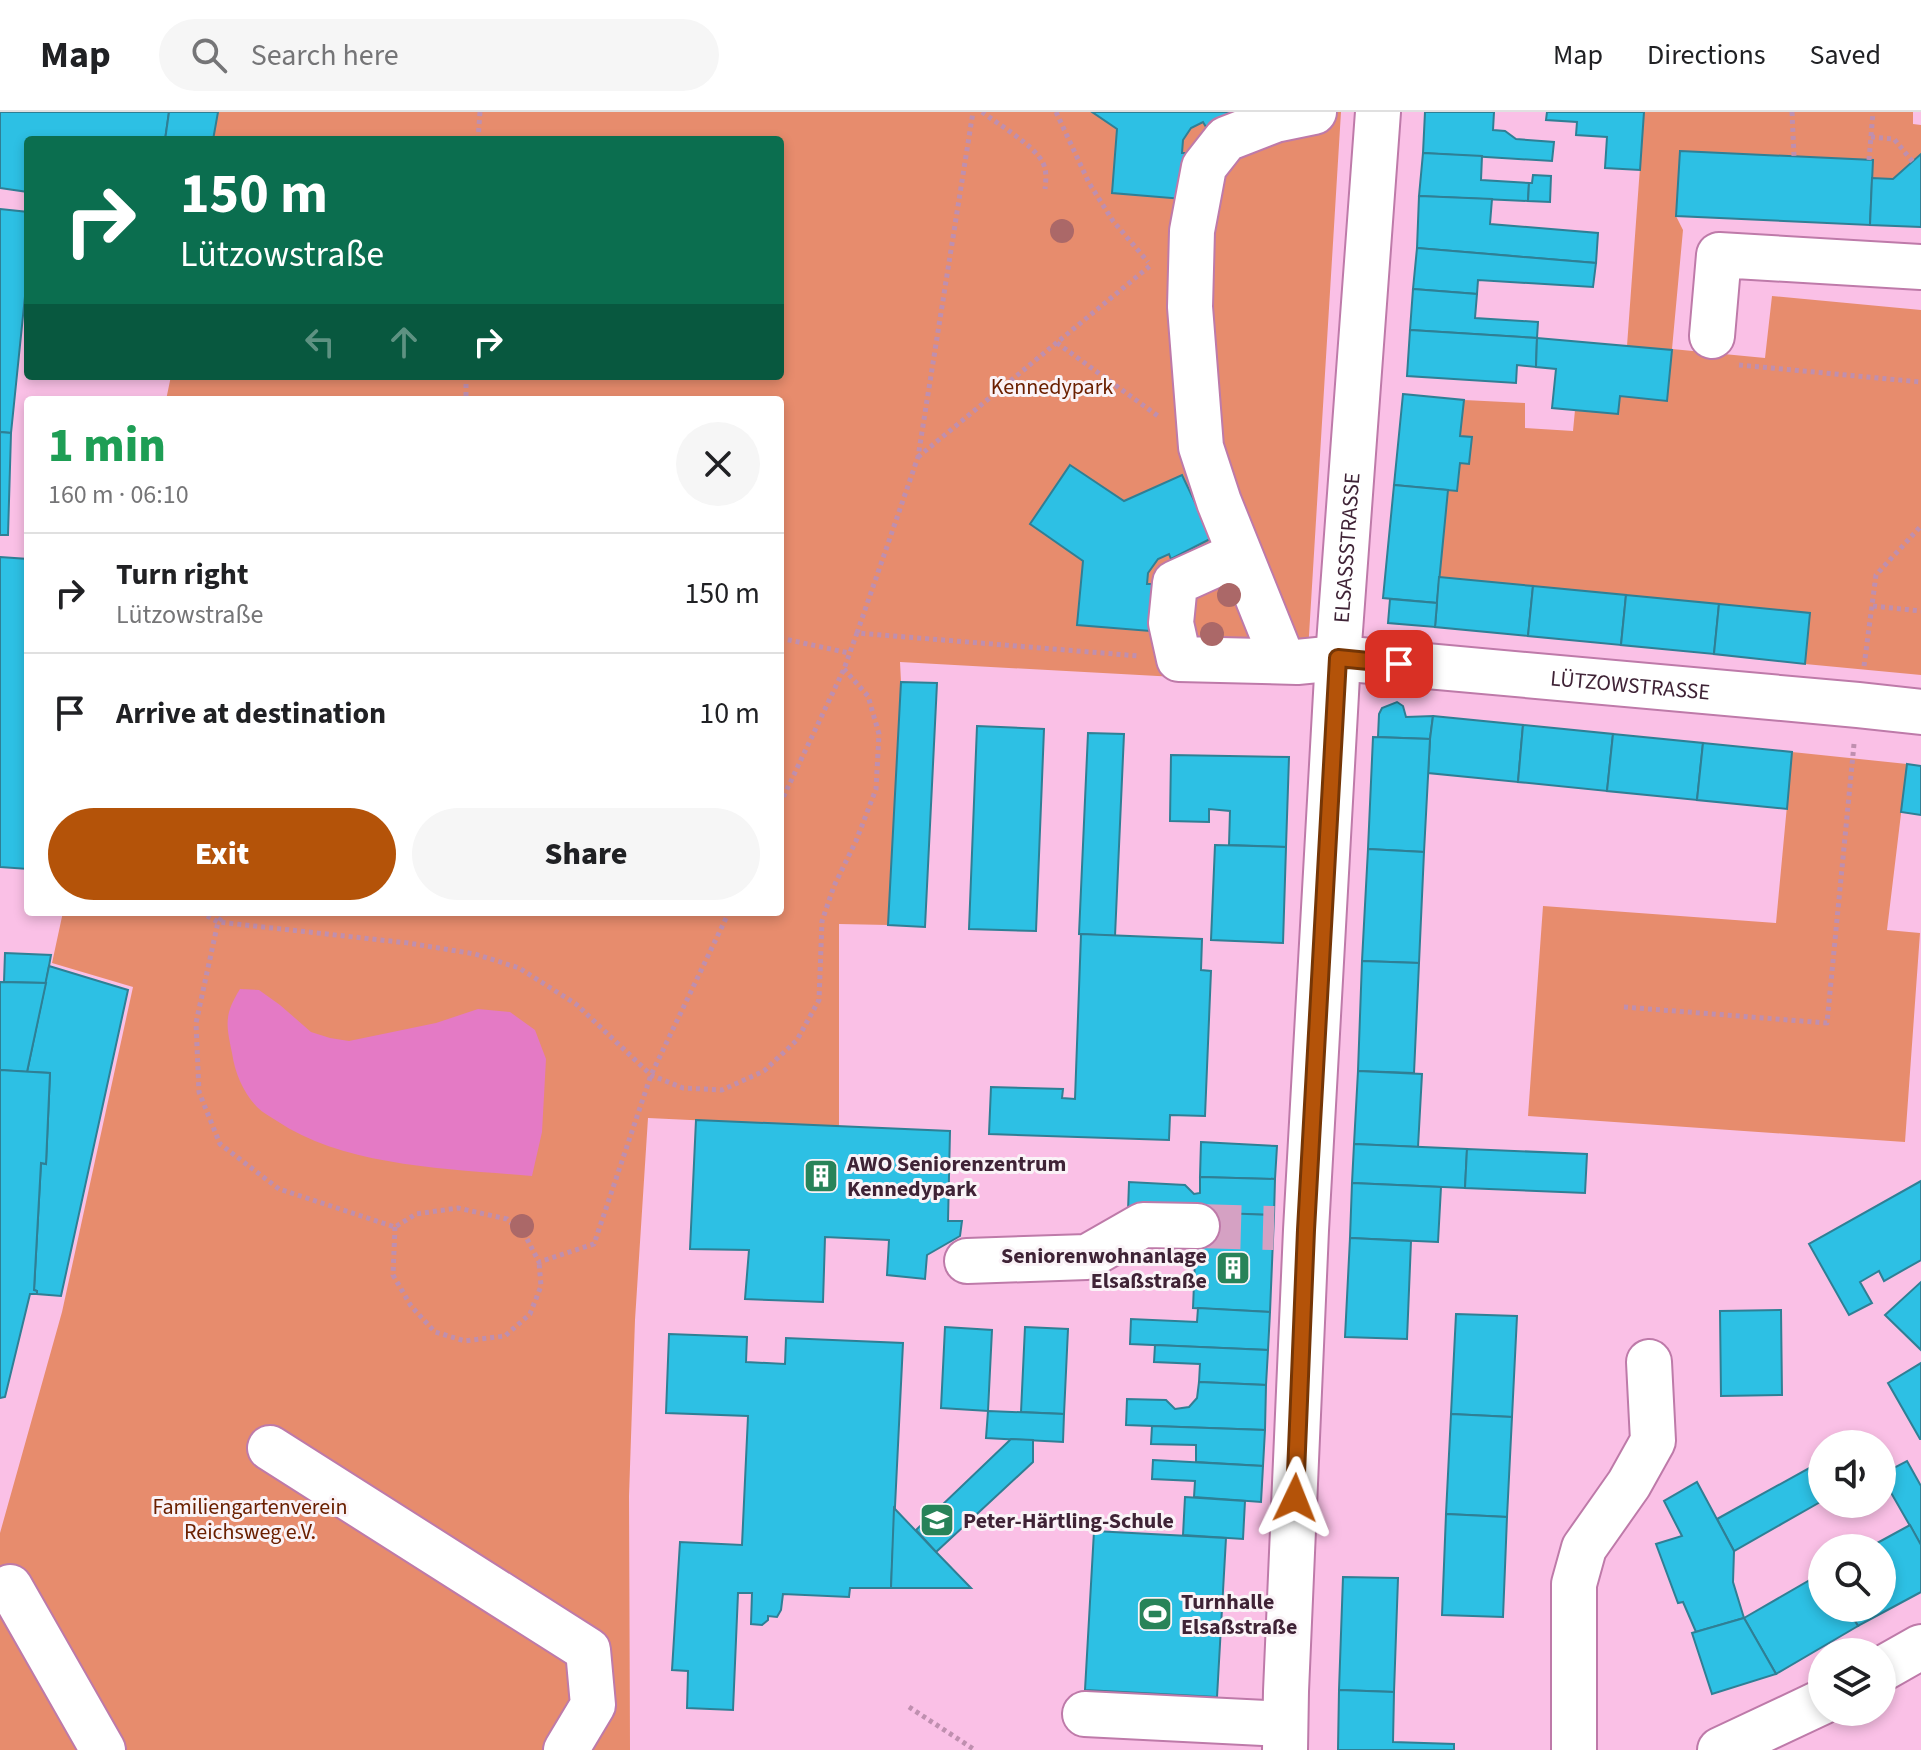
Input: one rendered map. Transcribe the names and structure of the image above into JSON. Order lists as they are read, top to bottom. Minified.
{"streets":{"street":["ELSASSSTRASSE","LÜTZOWSTRASSE"]},"crossings":[["ELSASSSTRASSE","LÜTZOWSTRASSE"]],"parks":["Kennedypark","Familiengartenverein Reichsweg e.V."],"places":{"building":["AWO Seniorenzentrum Kennedypark","Seniorenwohnanlage Elsaßstraße"],"school or university":["Peter-Härtling-Schule"],"sports":["Turnhalle Elsaßstraße"]},"page":{"header":"Map","search":"Search here","nav":["Map","Directions","Saved"],"turn":["150 m","Lützowstraße"],"heading":["1 min","160 m · 06:10"],"list":[{"name":"Turn right","note":"Lützowstraße","value":"150 m"},{"name":"Arrive at destination","value":"10 m"}],"buttons":["Exit","Share"]}}
